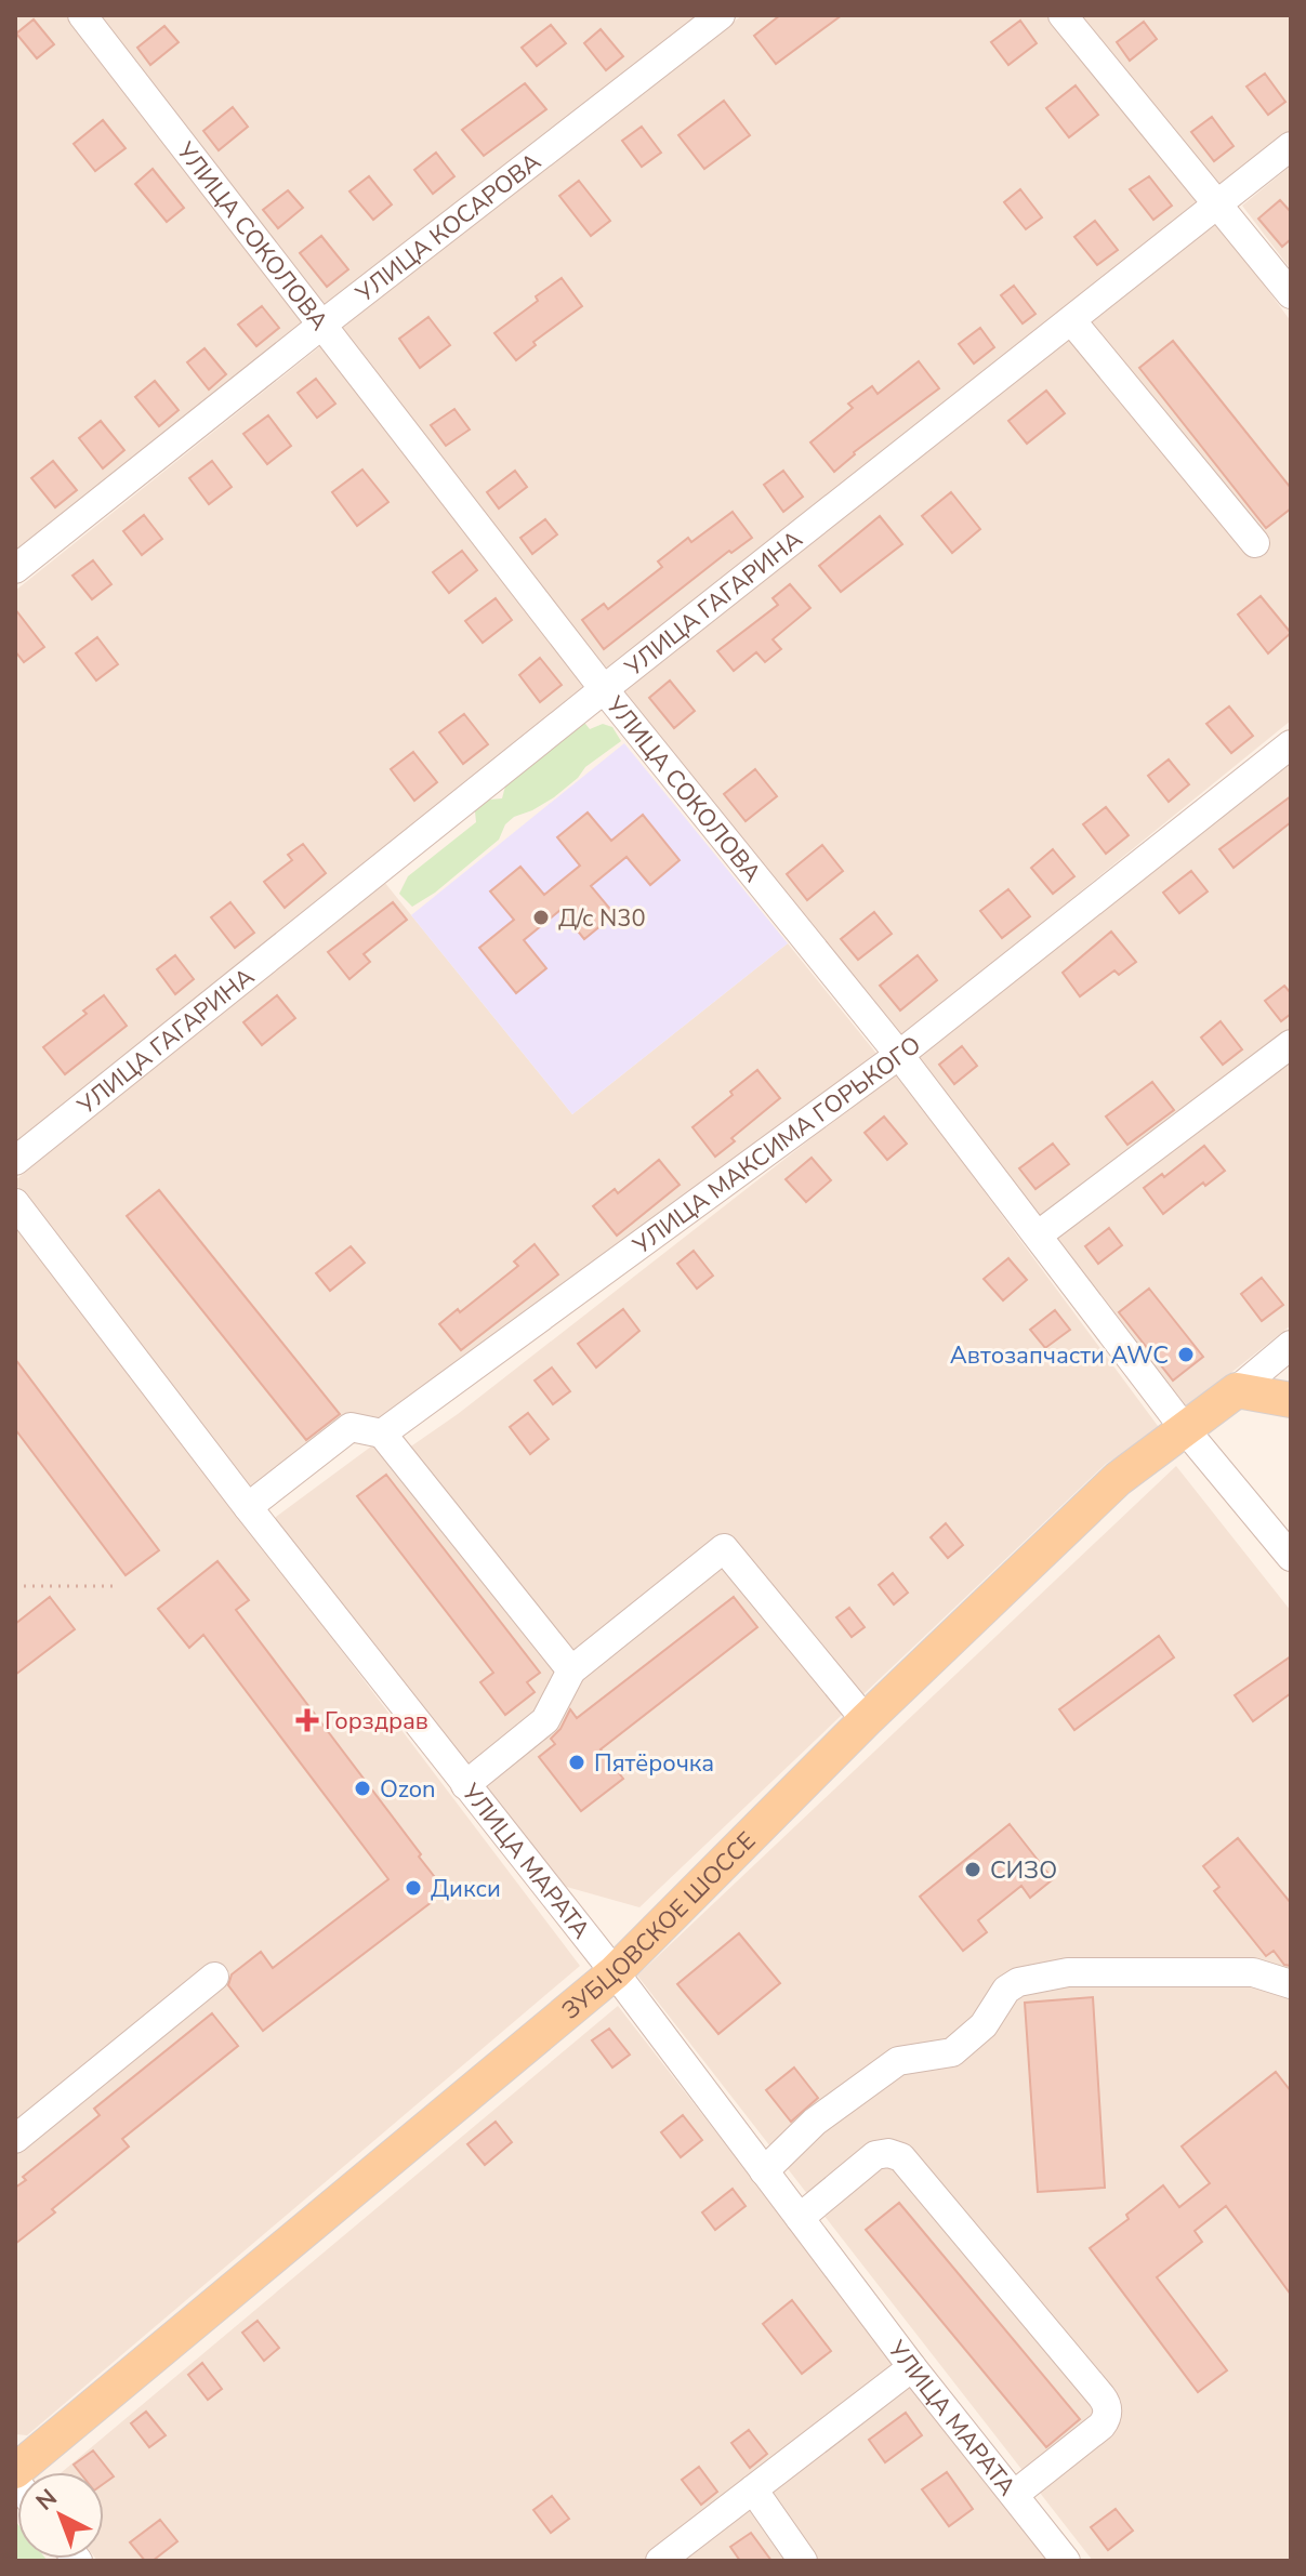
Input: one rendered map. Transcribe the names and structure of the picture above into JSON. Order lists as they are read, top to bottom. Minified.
{"streets":{"main road":["ЗУБЦОВСКОЕ ШОССЕ"],"street":["УЛИЦА КОСАРОВА","УЛИЦА СОКОЛОВА","УЛИЦА ГАГАРИНА","УЛИЦА МАКСИМА ГОРЬКОГО","УЛИЦА МАРАТА"]},"crossings":[["УЛИЦА КОСАРОВА","УЛИЦА СОКОЛОВА"],["УЛИЦА СОКОЛОВА","УЛИЦА ГАГАРИНА"],["УЛИЦА СОКОЛОВА","УЛИЦА МАКСИМА ГОРЬКОГО"],["УЛИЦА СОКОЛОВА","ЗУБЦОВСКОЕ ШОССЕ"],["УЛИЦА МАРАТА","ЗУБЦОВСКОЕ ШОССЕ"]],"places":{"other":["Д/с N30","Автозапчасти AWC","Пятёрочка","Ozon","СИЗО","Дикси"],"health":["Горздрав"]},"north":"top left"}
